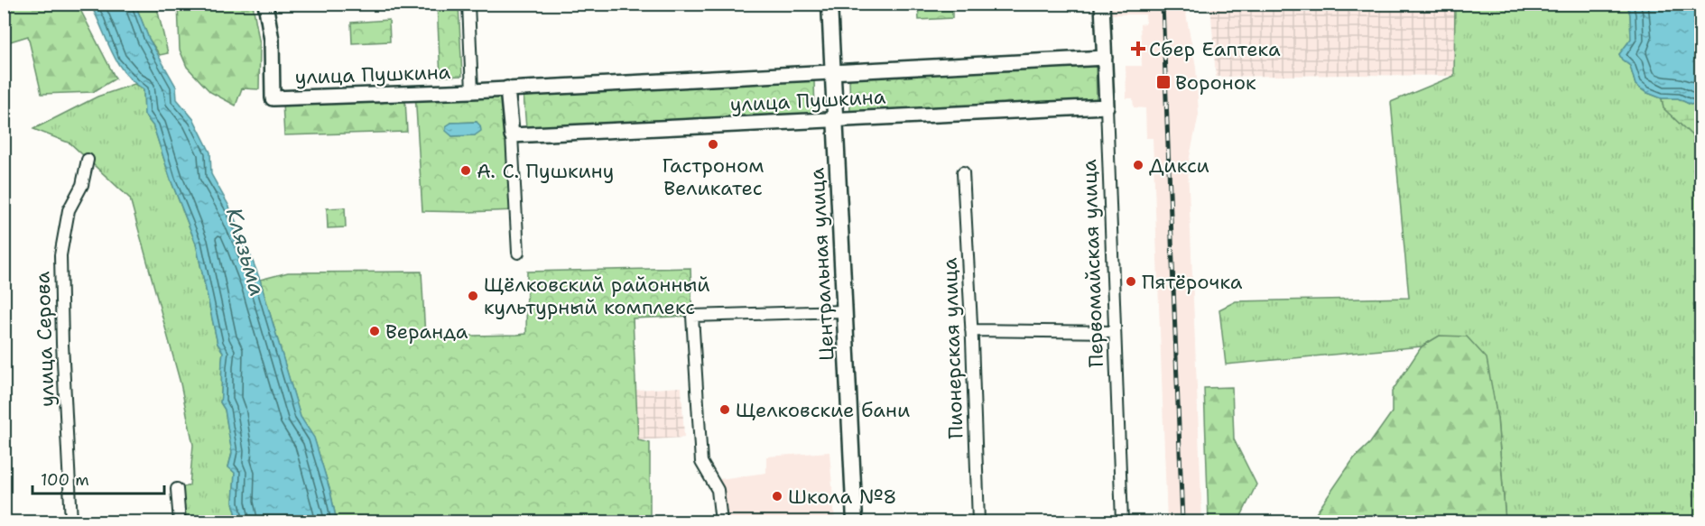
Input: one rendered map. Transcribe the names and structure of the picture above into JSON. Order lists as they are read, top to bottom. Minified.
{"streets":{"main road":["Центральная улица"],"street":["улица Пушкина","Первомайская улица","улица Серова","Пионерская улица"]},"crossings":[["улица Пушкина","Первомайская улица"],["улица Пушкина","Центральная улица"]],"water":["Клязьма"],"places":{"health":["Сбер Еаптека"],"transit":["Воронок"],"other":["Гастроном Великатес","Дикси","А. С. Пушкину","Пятёрочка","Щёлковский районный культурный комплекс","Веранда","Щелковские бани","Школа №8"]},"scale_bar":"100 m"}
